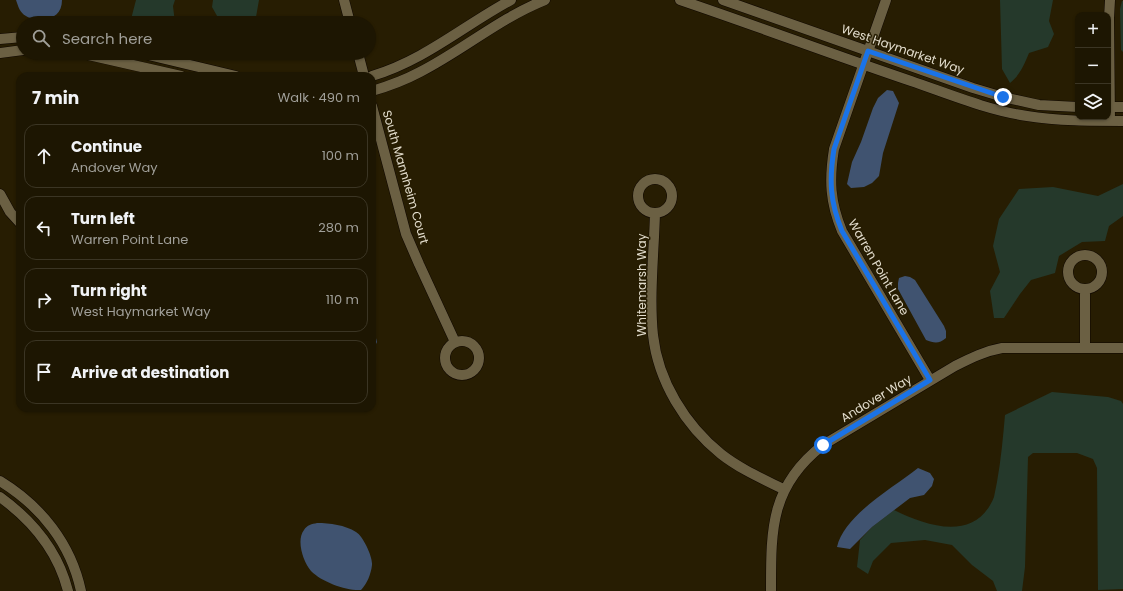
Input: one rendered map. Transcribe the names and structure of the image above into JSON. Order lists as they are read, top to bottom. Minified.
{"streets":{"street":["West Haymarket Way","South Mannheim Court","Warren Point Lane","Whitemarsh Way","Andover Way"]},"crossings":[["West Haymarket Way","Warren Point Lane"],["Warren Point Lane","Andover Way"],["Whitemarsh Way","Andover Way"]],"page":{"map_buttons":["+","−"],"search":"Search here","heading":["7 min","Walk · 490 m"],"list":[["Continue","Andover Way","100 m"],["Turn left","Warren Point Lane","280 m"],["Turn right","West Haymarket Way","110 m"],"Arrive at destination"]}}
